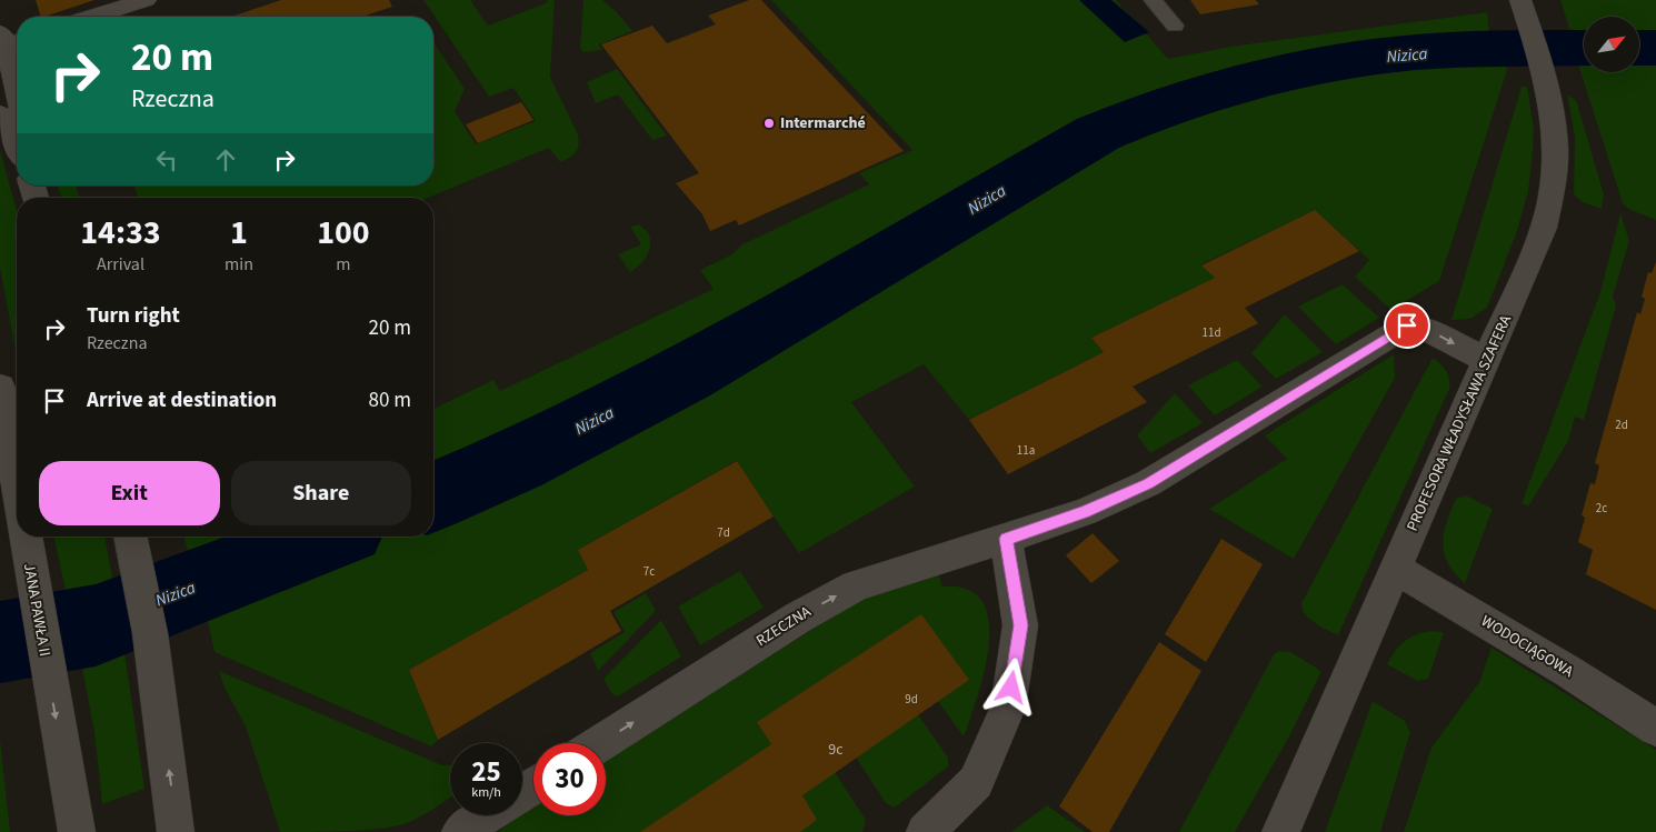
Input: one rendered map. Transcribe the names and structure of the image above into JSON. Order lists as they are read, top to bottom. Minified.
{"streets":{"street":["PROFESORA WŁADYSŁAWA SZAFERA","JANA PAWŁA II","RZECZNA","WODOCIĄGOWA"]},"crossings":[["PROFESORA WŁADYSŁAWA SZAFERA","RZECZNA"],["PROFESORA WŁADYSŁAWA SZAFERA","WODOCIĄGOWA"]],"one_way":["RZECZNA"],"water":["Nizica"],"places":["Intermarché"],"house_numbers":["11d","2d","11a","2c","7d","7c","9d","9c"],"north":"top right","page":{"turn":["20 m","Rzeczna"],"eta":["14:33","Arrival","1","min","100","m"],"list":[{"name":"Turn right","note":"Rzeczna","value":"20 m"},{"name":"Arrive at destination","value":"80 m"}],"buttons":["Exit","Share"],"speed":"25 km/h","limit":"30"}}
